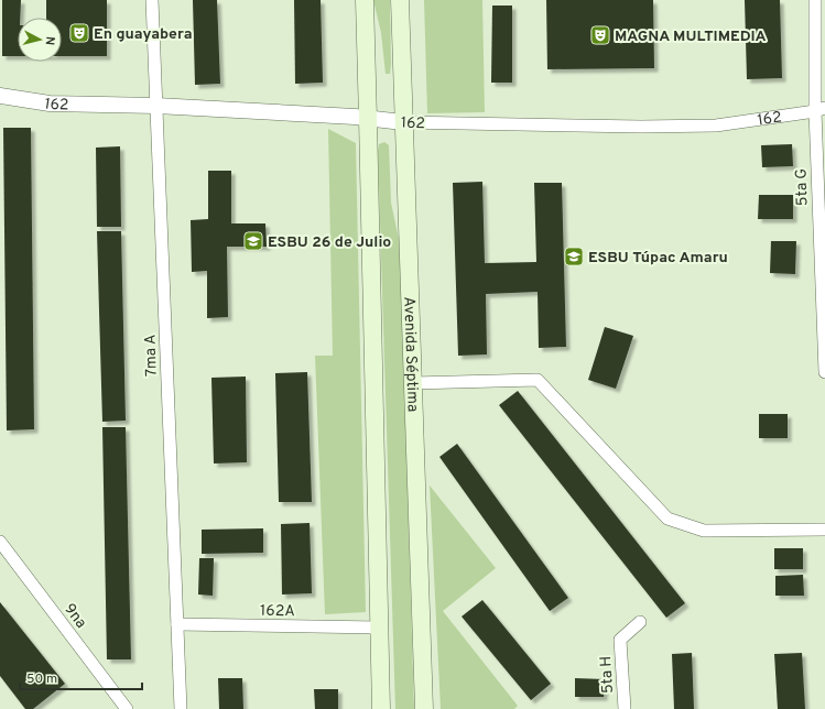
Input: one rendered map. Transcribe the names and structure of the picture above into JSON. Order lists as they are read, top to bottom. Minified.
{"streets":{"main road":["Avenida Séptima"],"street":["162","5ta G","7ma A","162A","9na","5ta H"]},"crossings":[["162","5ta G"],["162","Avenida Séptima"],["162","7ma A"],["7ma A","162A"]],"places":{"theatre":["En guayabera","MAGNA MULTIMEDIA"],"school or university":["ESBU 26 de Julio","ESBU Túpac Amaru"]},"scale_bar":"50 m","north":"right"}
